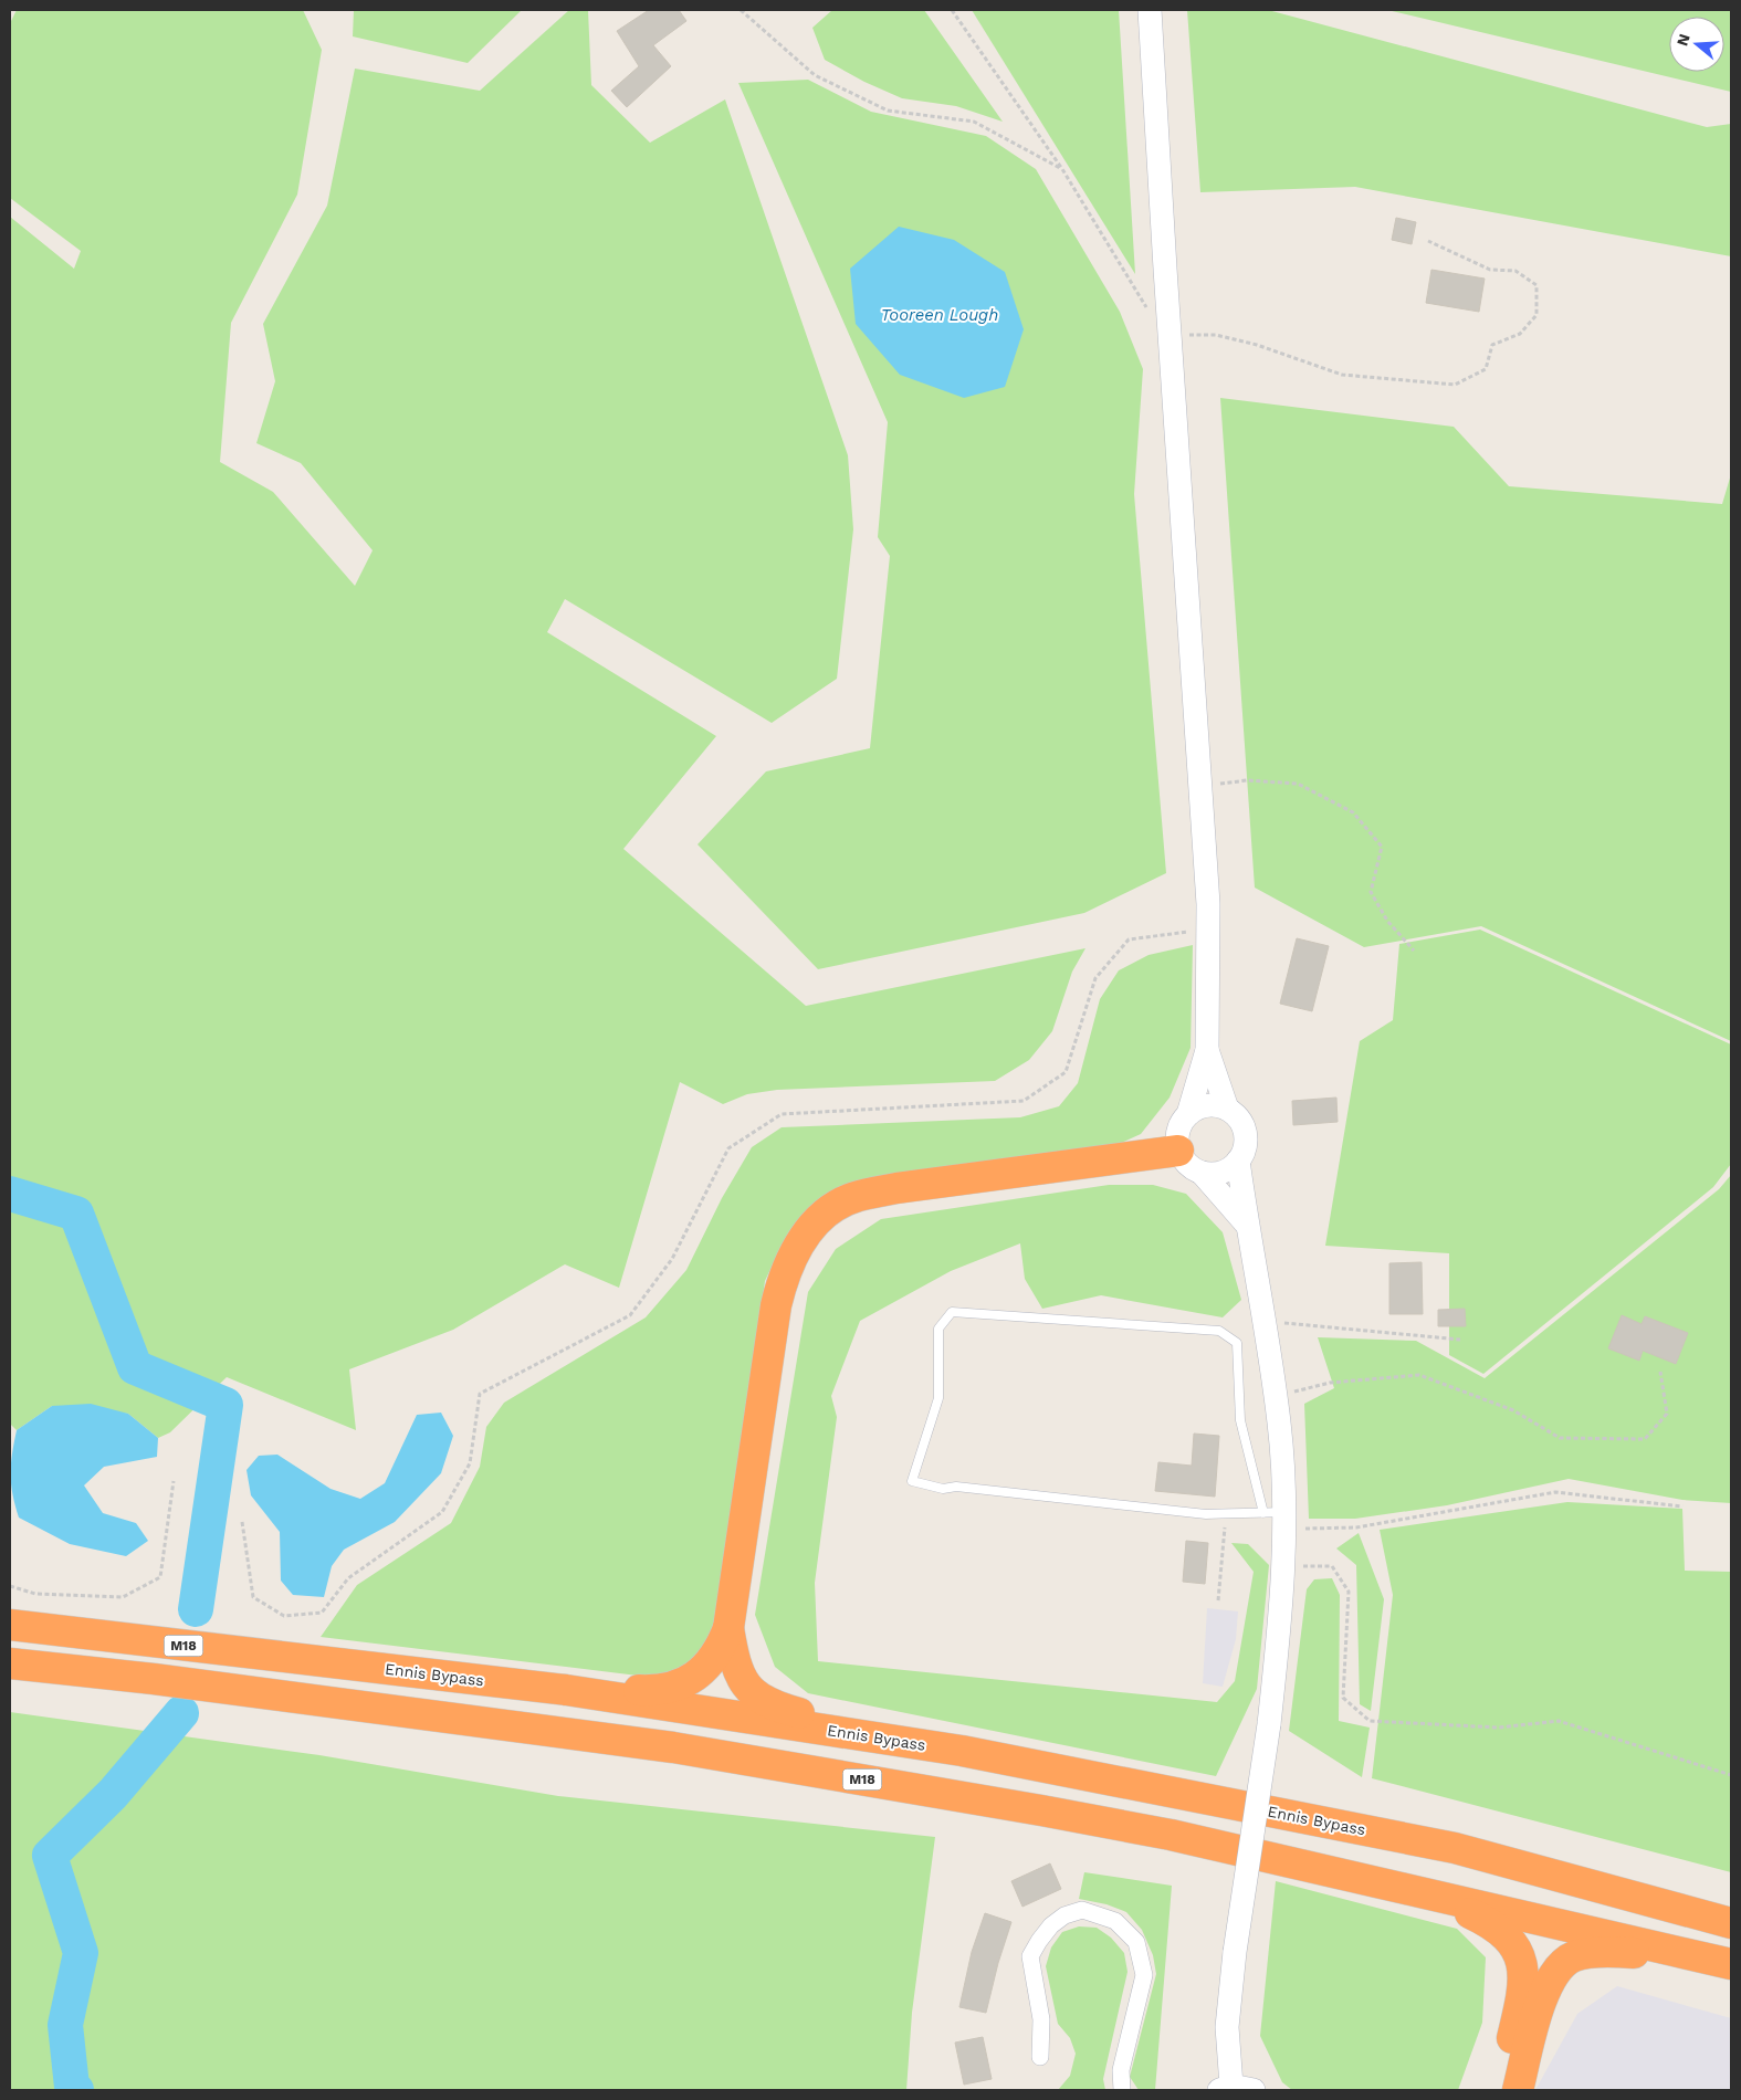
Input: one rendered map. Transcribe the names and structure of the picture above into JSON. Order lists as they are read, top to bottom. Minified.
{"streets":{"highway":["M18","Ennis Bypass"]},"water":["Tooreen Lough"],"north":"left"}
